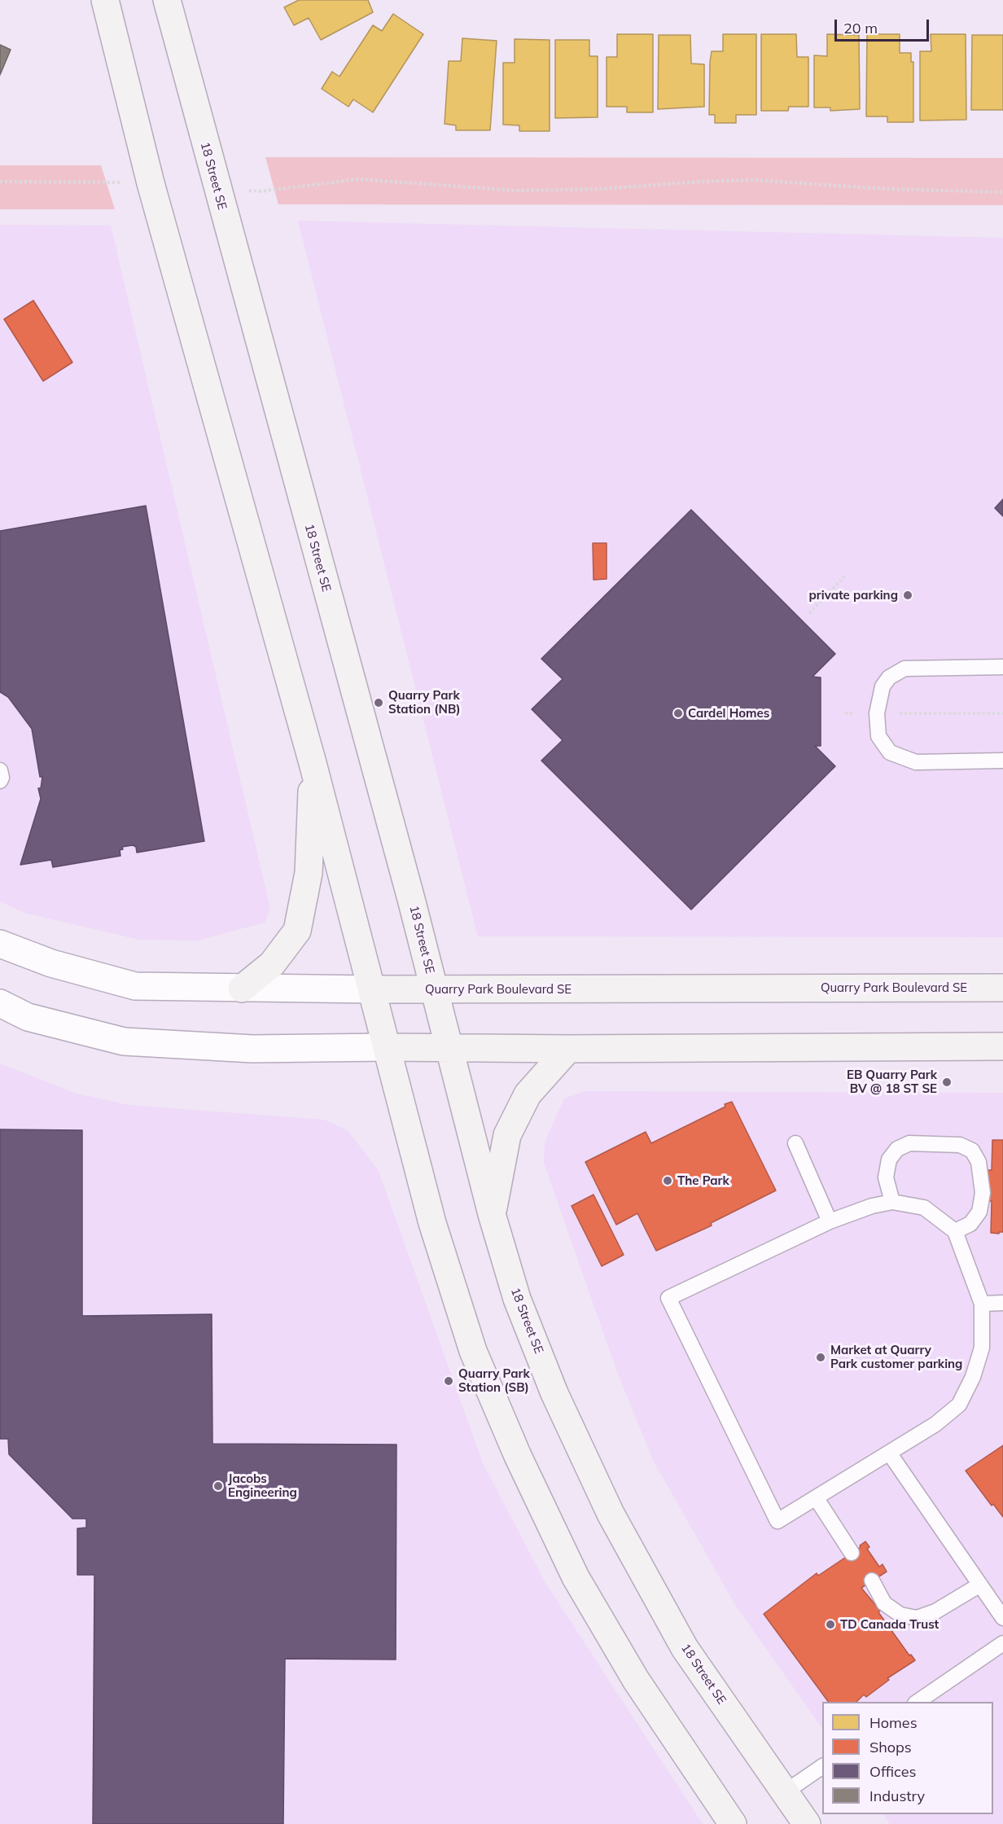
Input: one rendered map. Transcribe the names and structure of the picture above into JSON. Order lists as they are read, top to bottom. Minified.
{"streets":{"main road":["18 Street SE","Quarry Park Boulevard SE"]},"crossings":[["18 Street SE","Quarry Park Boulevard SE"]],"places":["private parking","Quarry Park Station (NB)","Cardel Homes","EB Quarry Park BV @ 18 ST SE","The Park","Market at Quarry Park customer parking","Quarry Park Station (SB)","Jacobs Engineering","TD Canada Trust"],"legend":["Homes","Shops","Offices","Industry"],"scale_bar":"20 m"}
